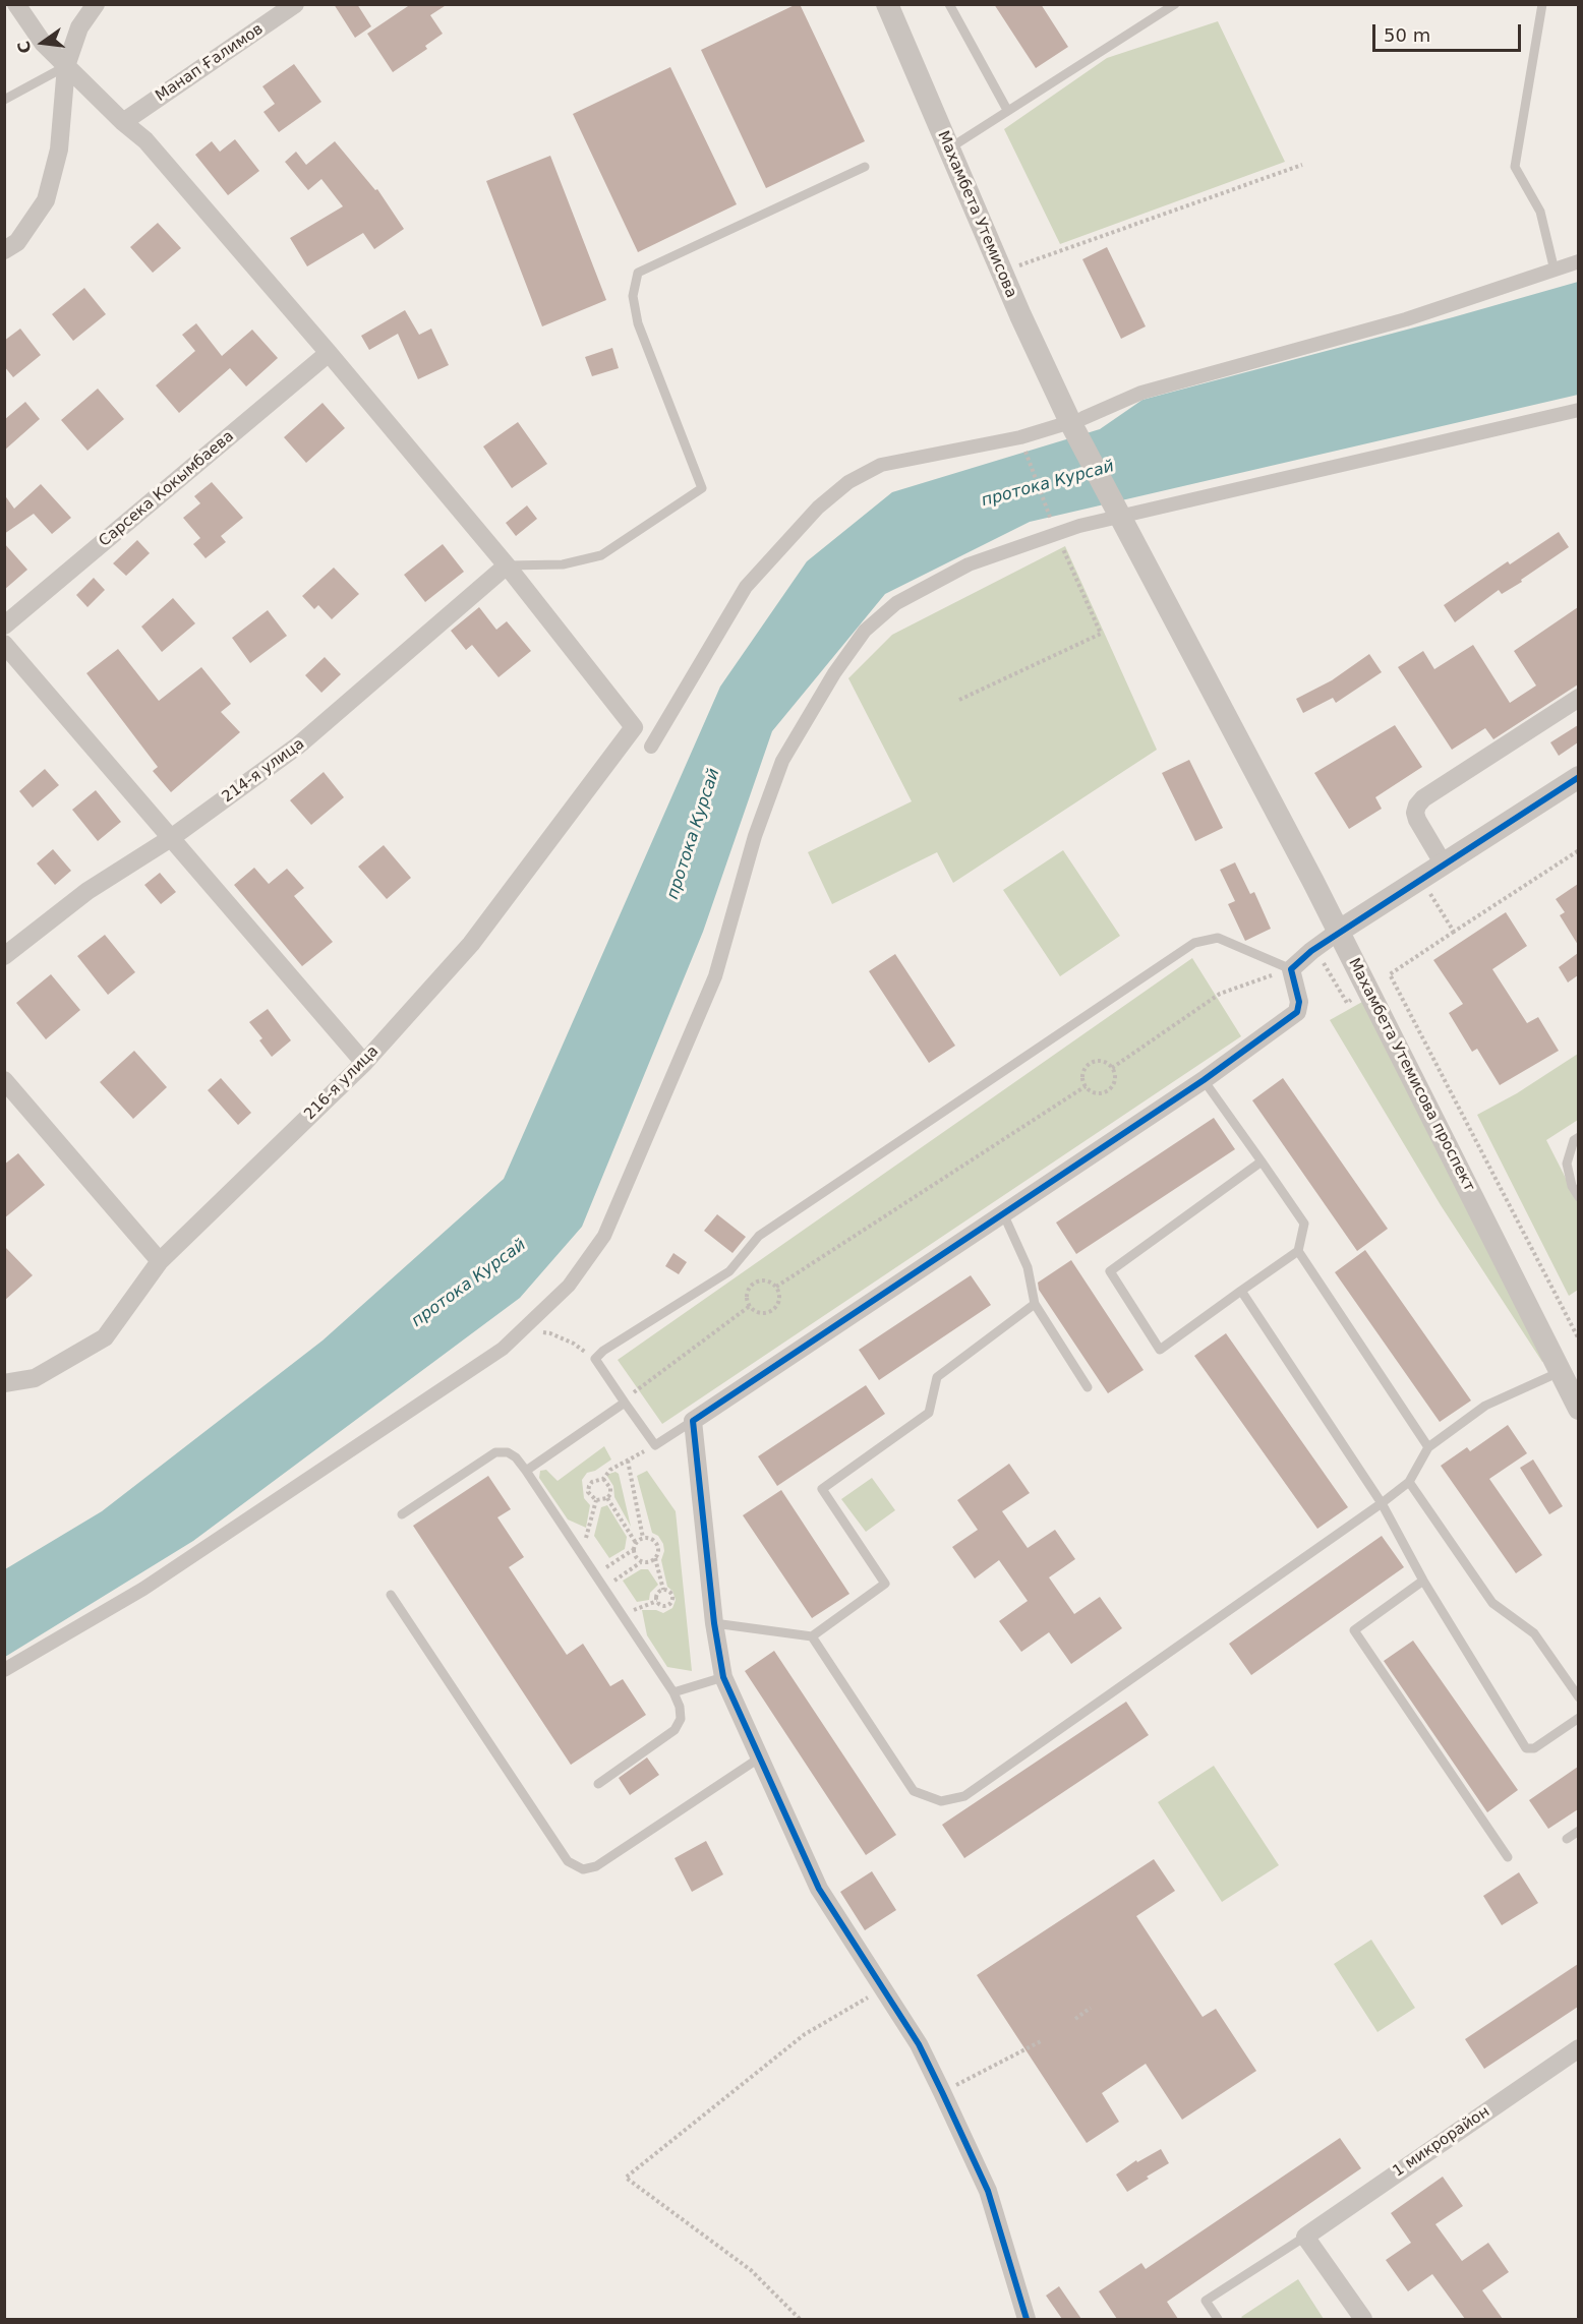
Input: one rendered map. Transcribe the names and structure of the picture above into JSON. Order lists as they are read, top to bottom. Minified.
{"streets":{"street":["Манап Ғалимов","Махамбета Утемисова","Сарсека Кокымбаева","214-я улица","Махамбета Утемисова проспект","216-я улица","1 микрорайон"]},"crossings":[["Махамбета Утемисова","Махамбета Утемисова проспект"],["214-я улица","216-я улица"]],"water":["протока Курсай"],"scale_bar":"50 m","north":"left"}
